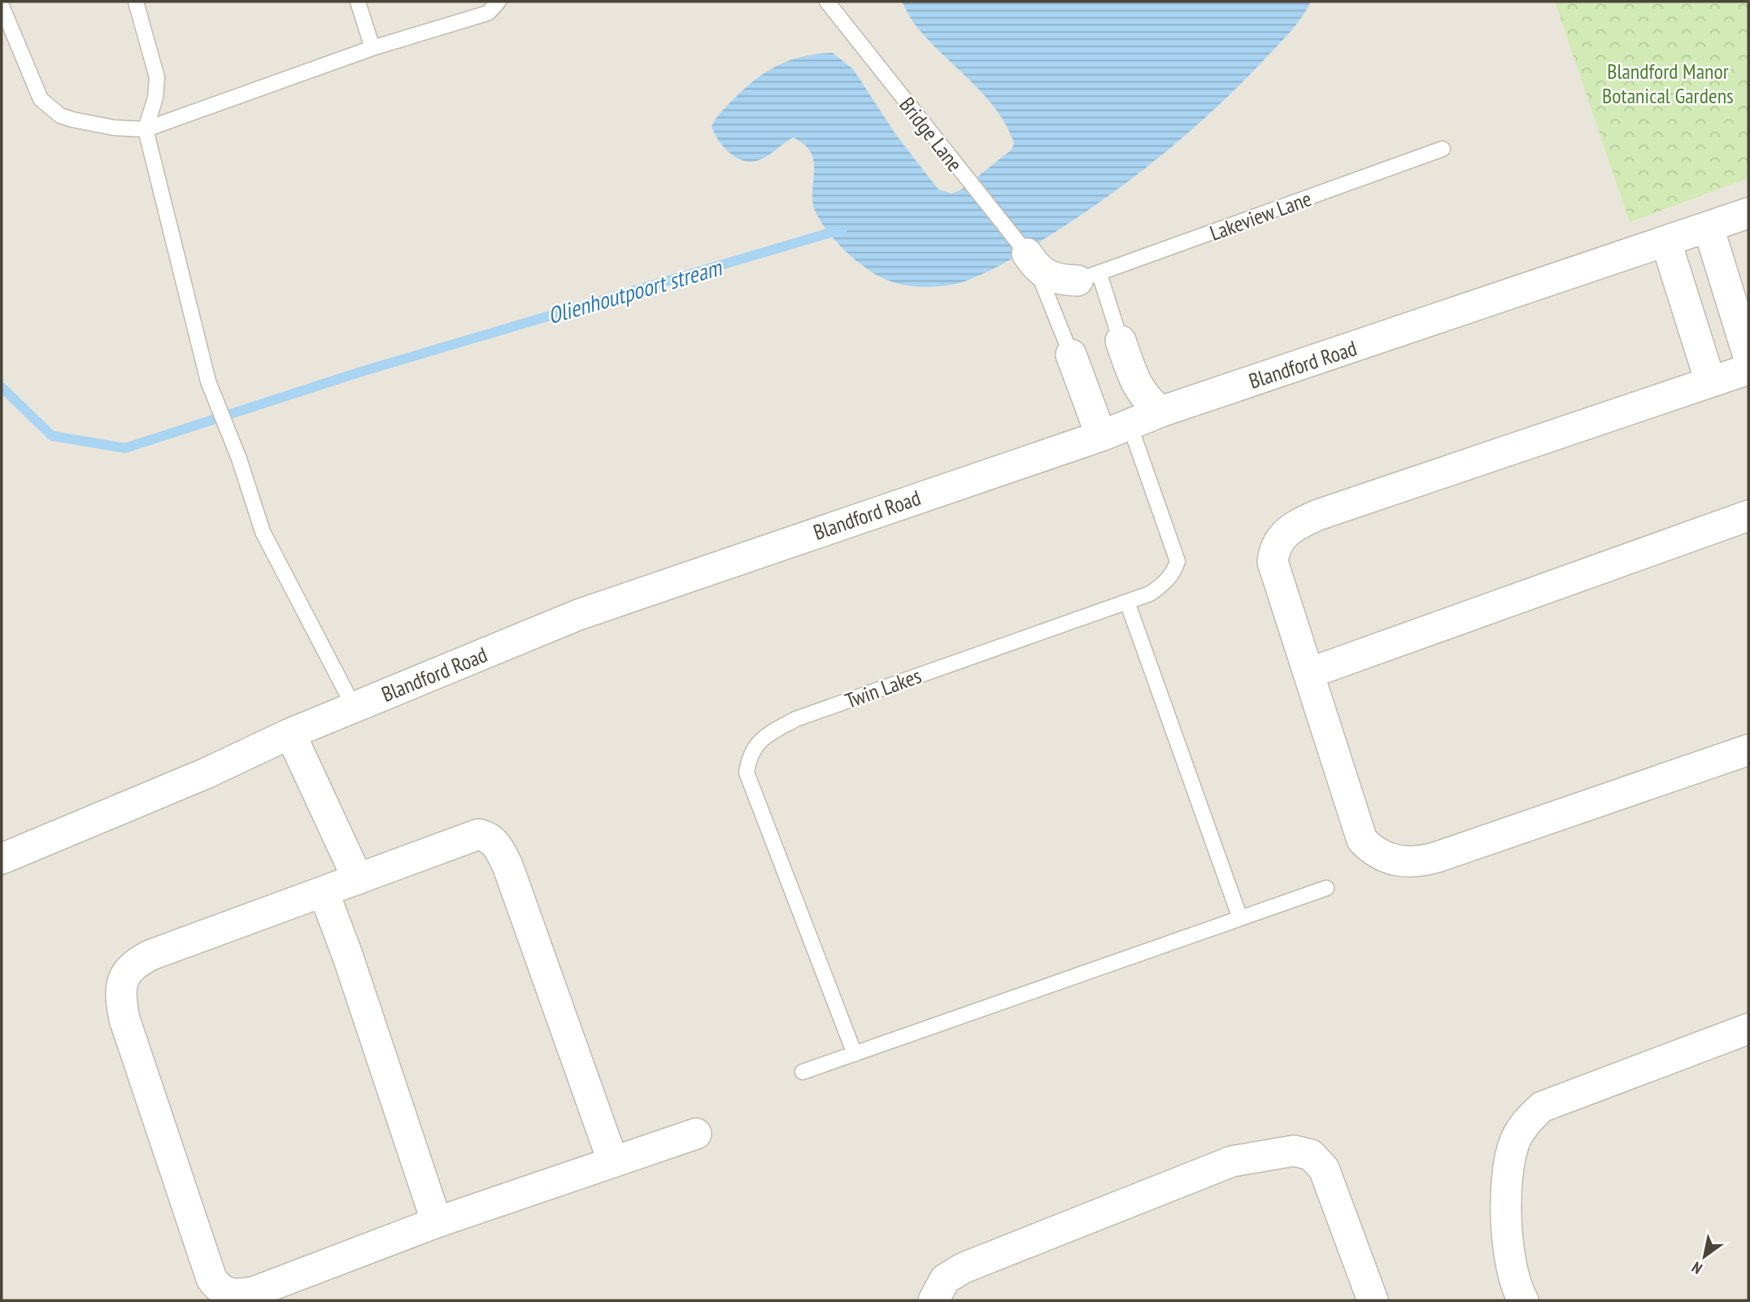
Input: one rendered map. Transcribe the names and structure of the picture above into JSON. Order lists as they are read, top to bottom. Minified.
{"streets":{"street":["Bridge Lane","Blandford Road"],"lane":["Lakeview Lane","Twin Lakes"]},"crossings":[["Bridge Lane","Lakeview Lane"],["Bridge Lane","Blandford Road"],["Blandford Road","Twin Lakes"]],"water":["Olienhoutpoort stream"],"parks":["Blandford Manor Botanical Gardens"],"north":"bottom left"}
